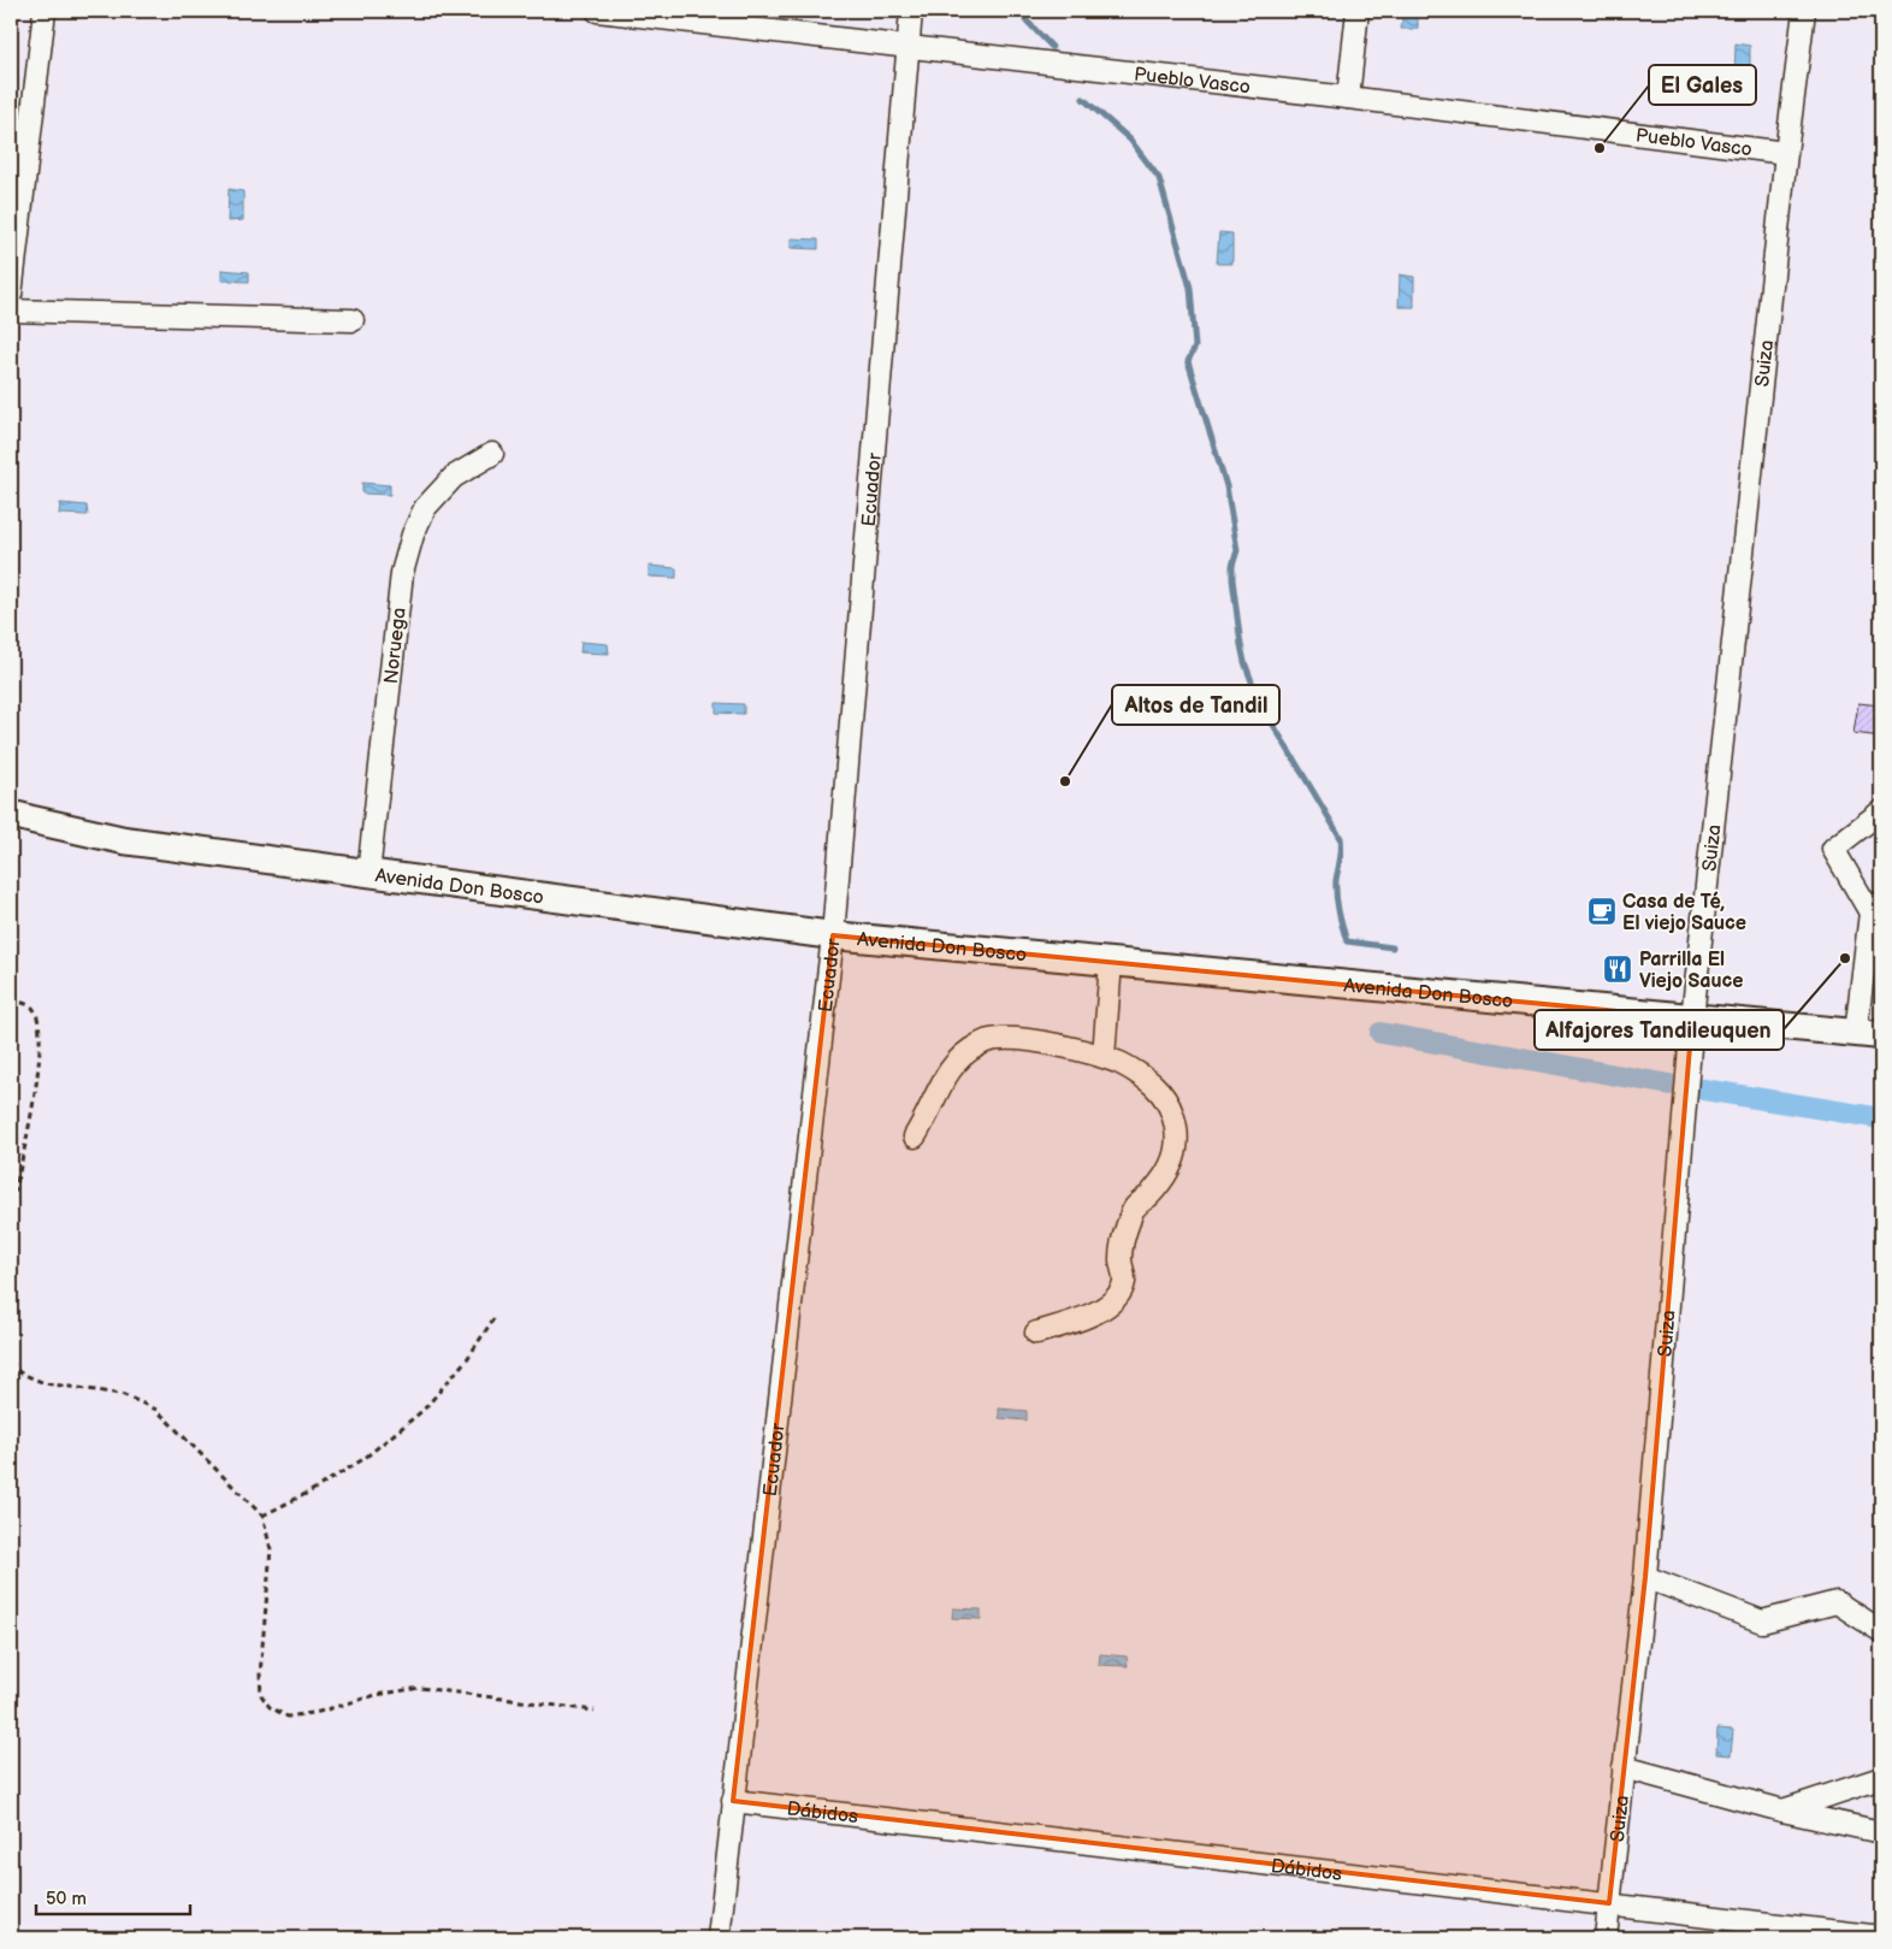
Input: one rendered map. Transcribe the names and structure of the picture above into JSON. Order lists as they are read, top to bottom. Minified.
{"streets":{"main road":["Avenida Don Bosco"],"street":["Pueblo Vasco","Suiza","Ecuador","Noruega","Dábidos"]},"crossings":[["Pueblo Vasco","Suiza"],["Pueblo Vasco","Ecuador"],["Suiza","Avenida Don Bosco"],["Suiza","Dábidos"],["Ecuador","Avenida Don Bosco"],["Ecuador","Dábidos"],["Noruega","Avenida Don Bosco"]],"places":{"other":["El Gales","Altos de Tandil","Alfajores Tandileuquen"],"cafe":["Casa de Té, El viejo Sauce"],"restaurant":["Parrilla El Viejo Sauce"]},"scale_bar":"50 m"}
